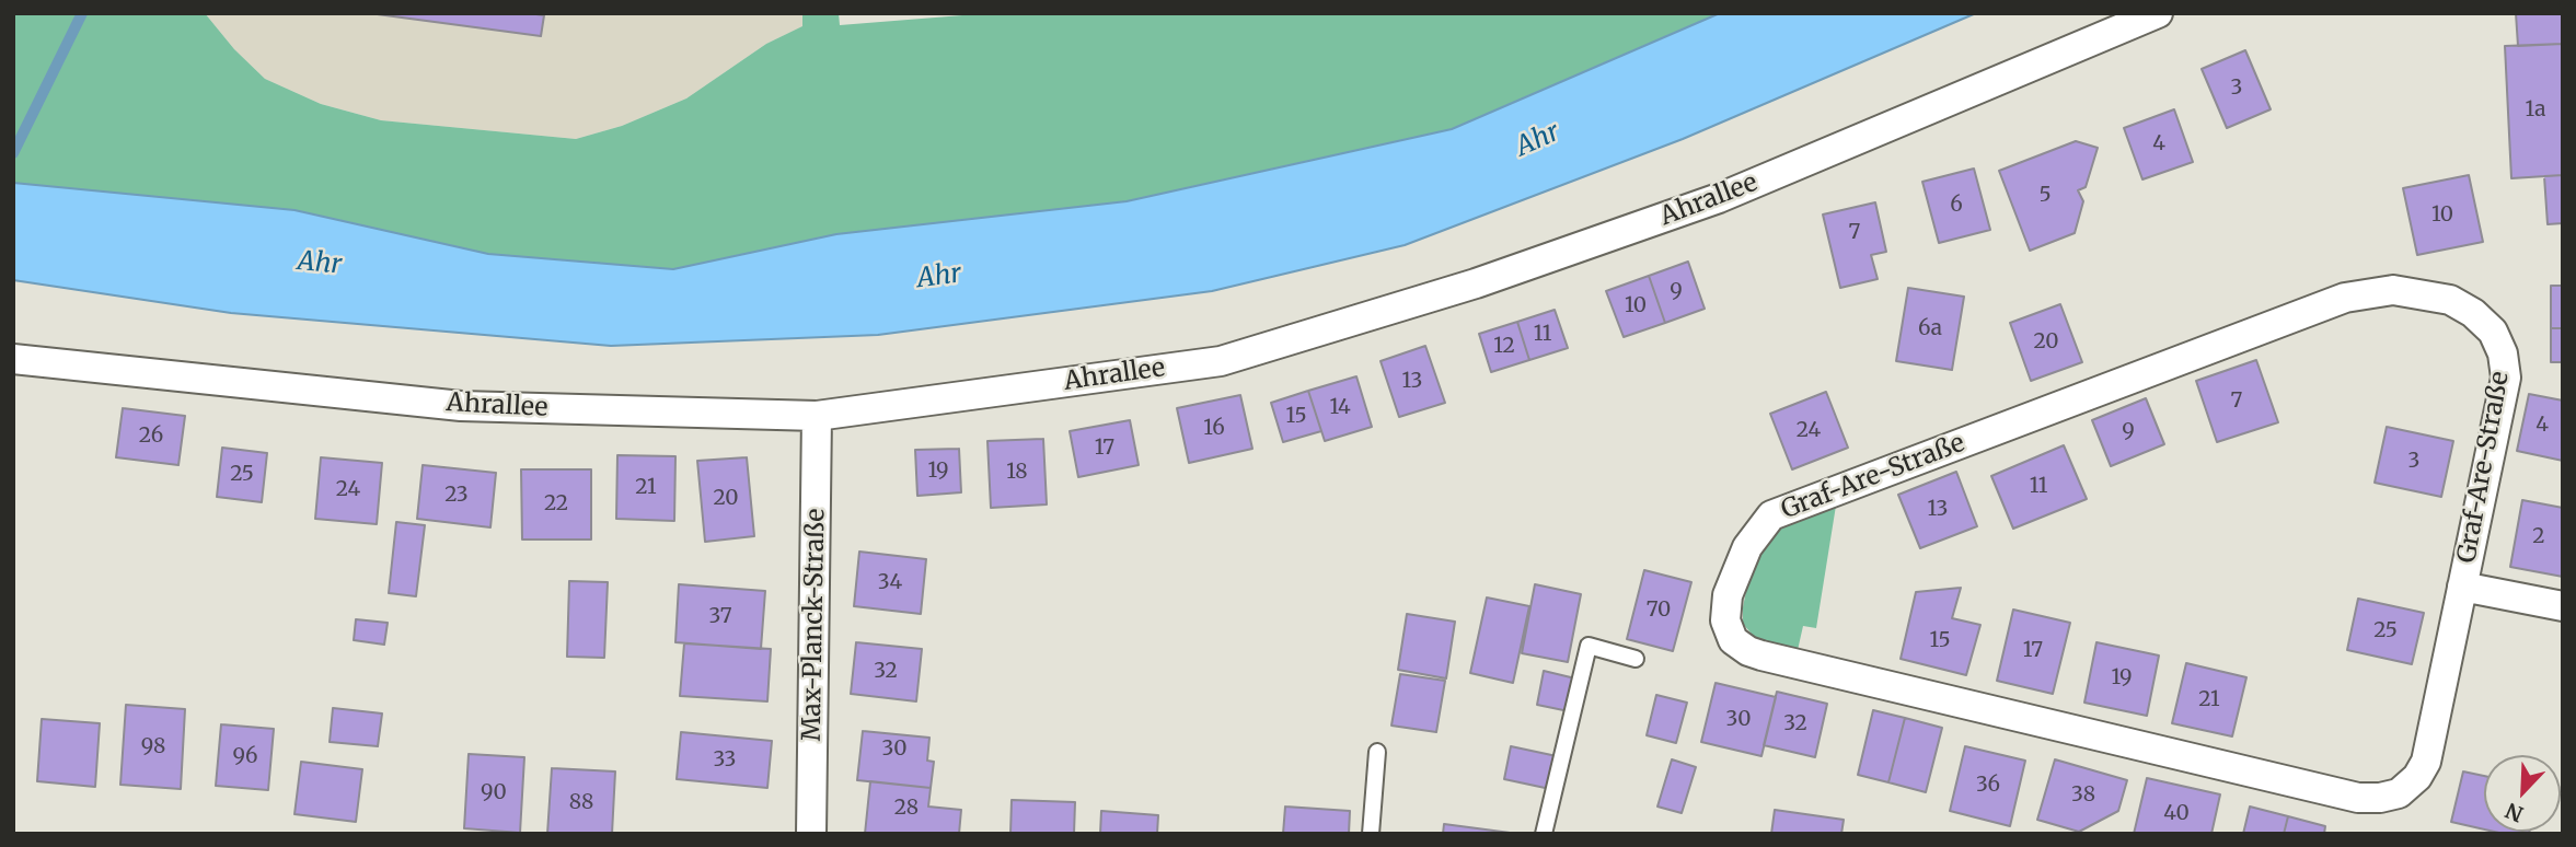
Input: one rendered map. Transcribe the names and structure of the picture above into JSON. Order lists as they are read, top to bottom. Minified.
{"streets":{"street":["Ahrallee","Graf-Are-Straße","Max-Planck-Straße"]},"crossings":[["Ahrallee","Max-Planck-Straße"]],"water":["Ahr"],"house_numbers":["3","1a","4","5","6","10","7","9","10","6a","11","20","12","13","7","14","15","4","16","24","9","26","17","3","19","18","25","11","21","24","23","20","22","13","2","34","70","37","25","15","17","32","19","21","30","32","98","30","96","33","36","90","38","88","28","40"],"north":"bottom left"}
